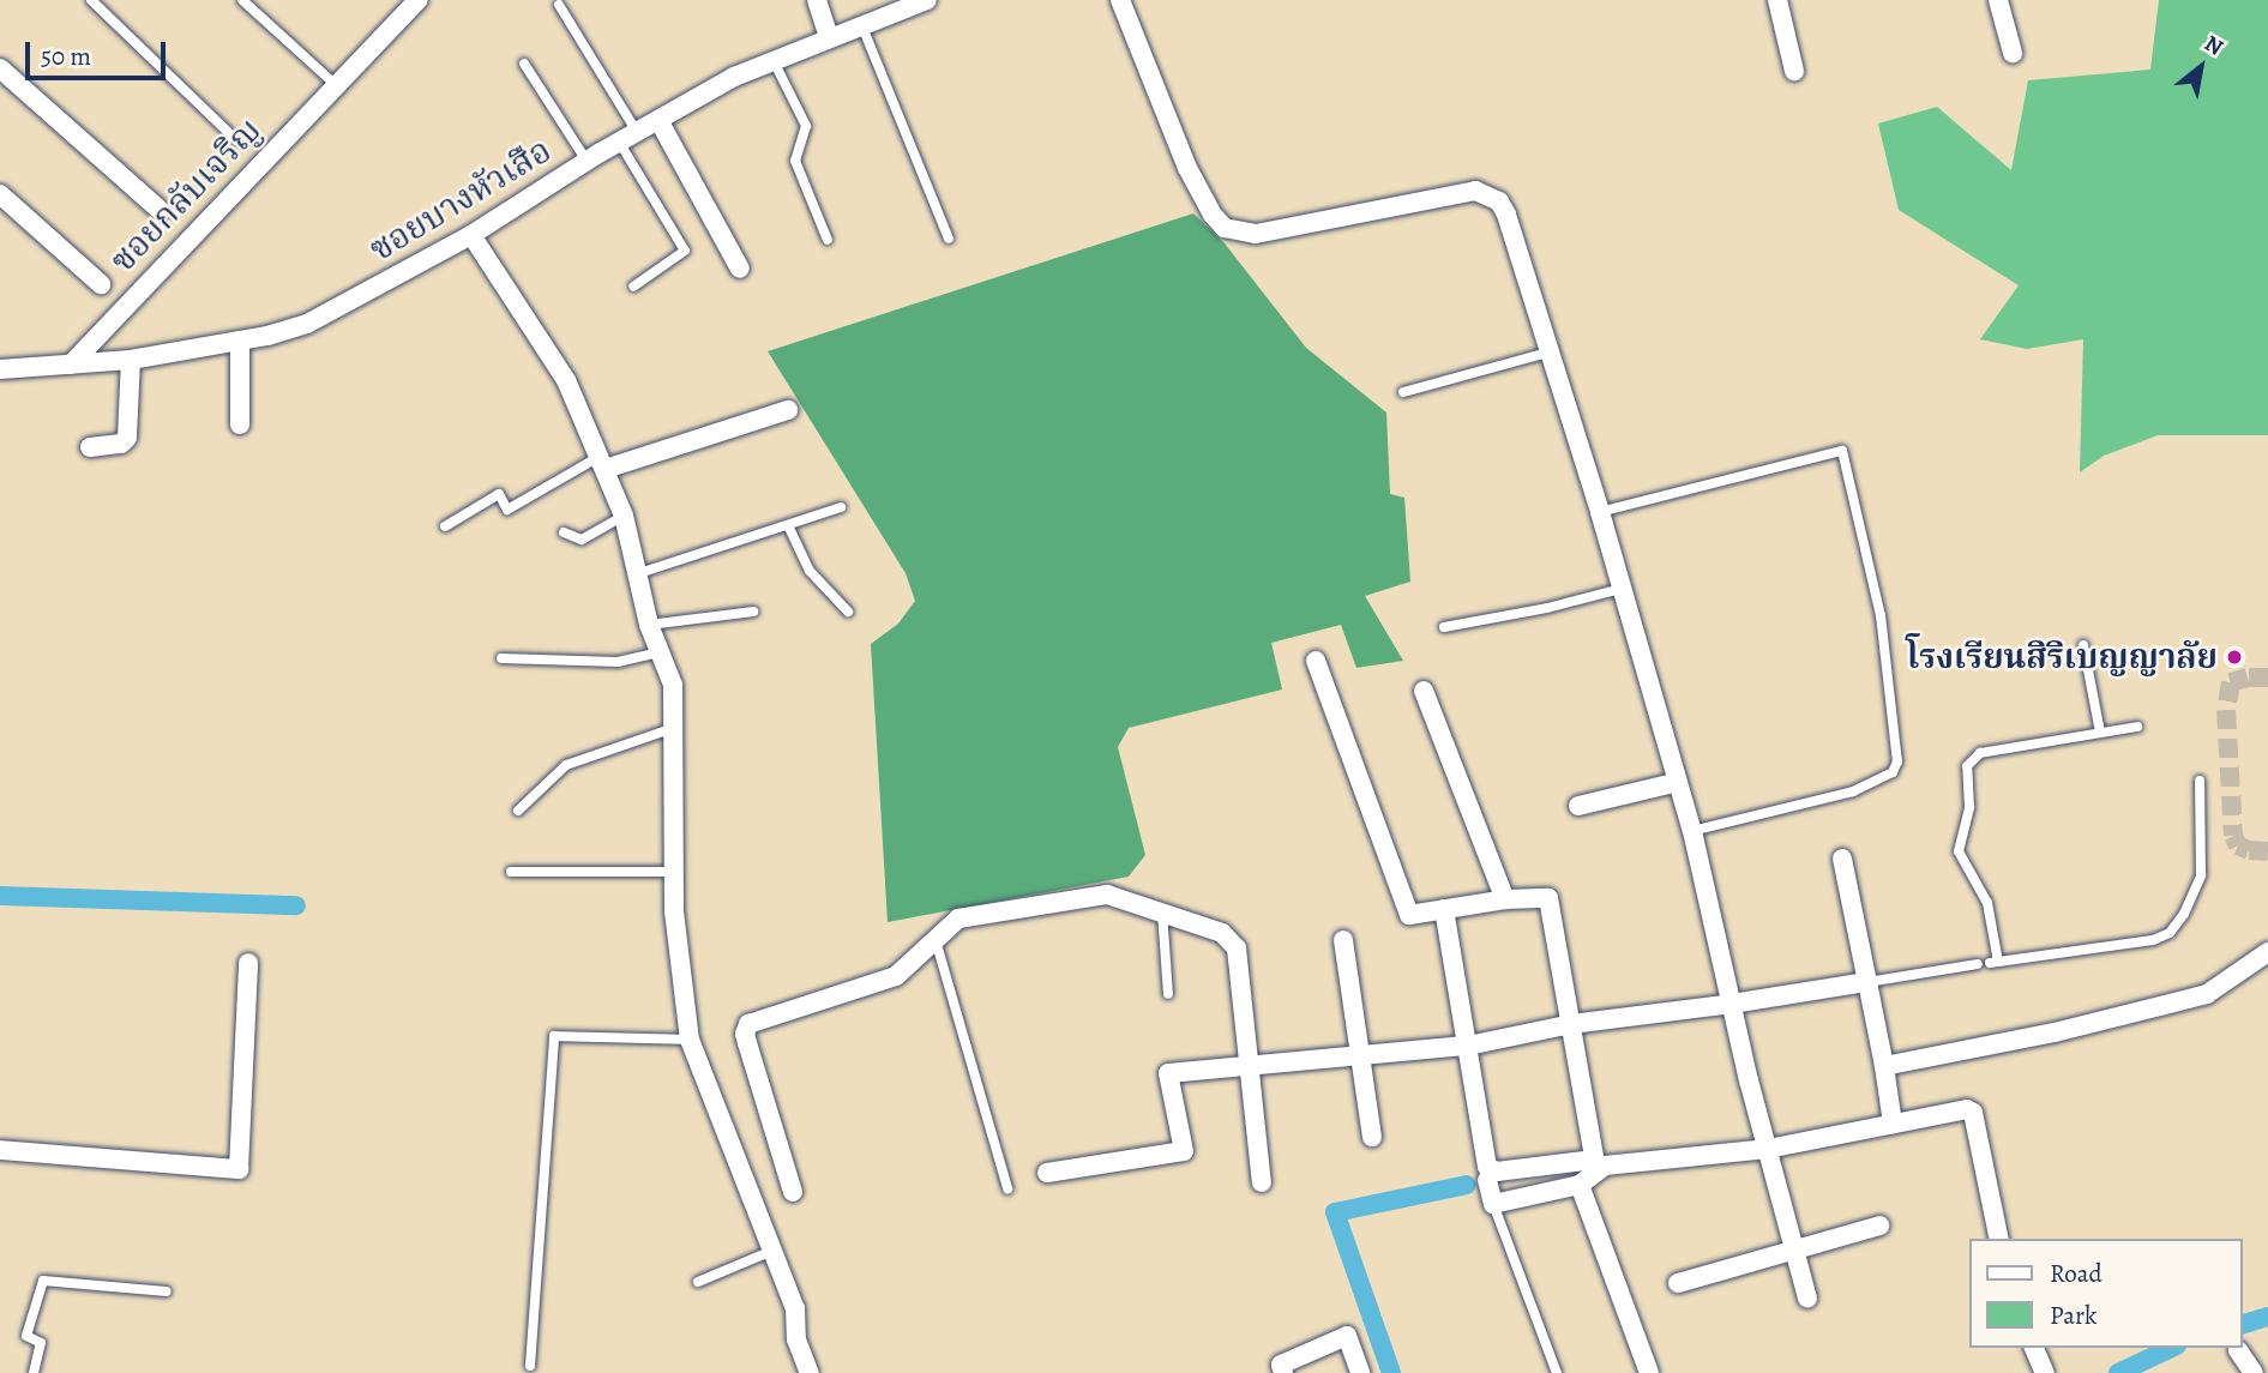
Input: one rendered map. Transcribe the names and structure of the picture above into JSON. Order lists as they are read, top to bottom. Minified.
{"streets":{"street":["ซอยกลับเจริญ","ซอยบางหัวเสือ"]},"crossings":[["ซอยกลับเจริญ","ซอยบางหัวเสือ"]],"places":["โรงเรียนสิริเบญญาลัย"],"legend":["Road","Park"],"scale_bar":"50 m","north":"top right"}
